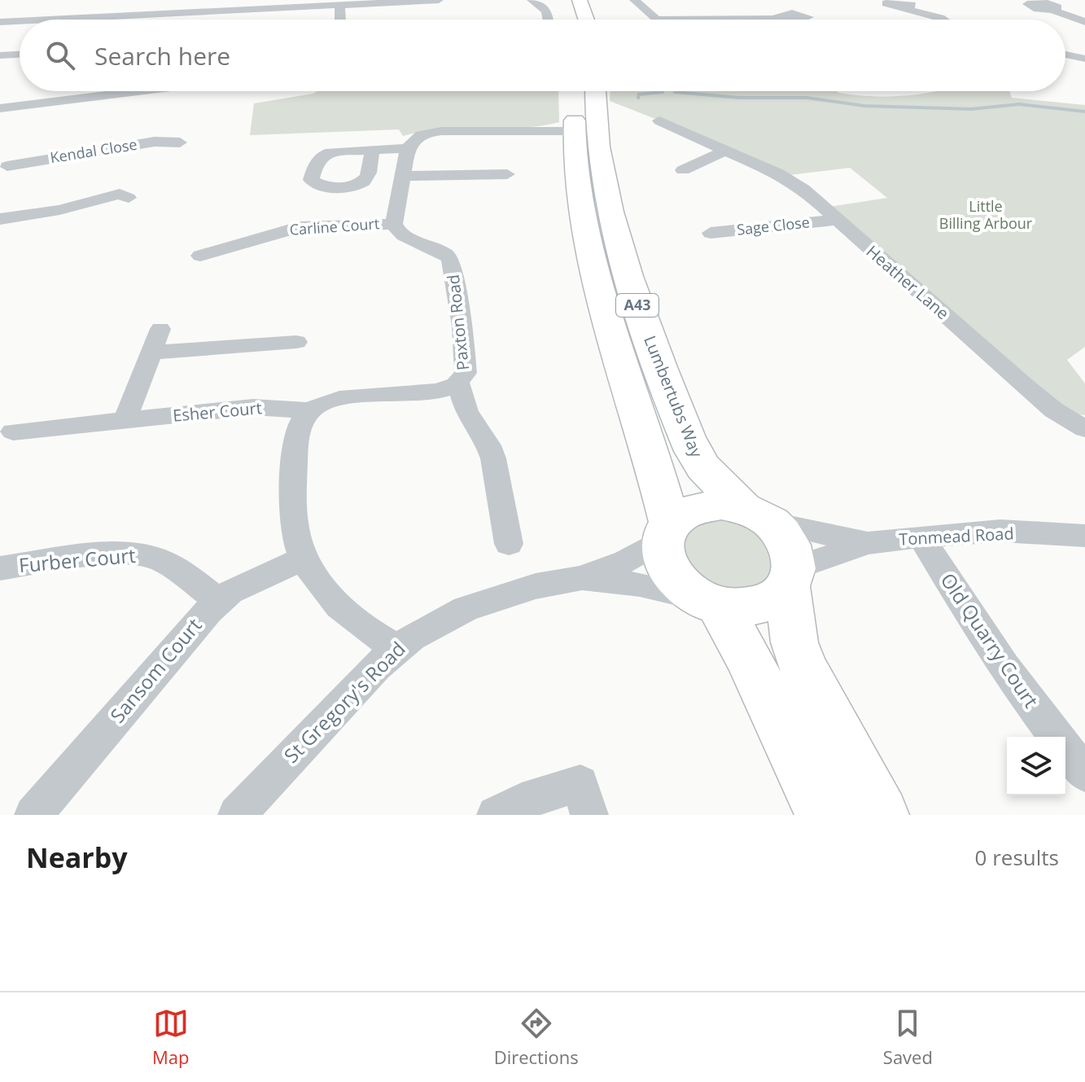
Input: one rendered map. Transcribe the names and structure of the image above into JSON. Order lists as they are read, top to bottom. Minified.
{"streets":{"highway":["A43","Lumbertubs Way"],"street":["Kendal Close","Sage Close","Carline Court","Heather Lane","Paxton Road","Esher Court","Tonmead Road","Furber Court","Old Quarry Court","Sansom Court","St Gregory's Road"]},"crossings":[["Sage Close","Heather Lane"],["Carline Court","Paxton Road"],["A43","Lumbertubs Way"],["A43","Tonmead Road"],["Paxton Road","Esher Court"],["Lumbertubs Way","Tonmead Road"],["Tonmead Road","Old Quarry Court"],["Furber Court","Sansom Court"]],"parks":["Little Billing Arbour"],"page":{"search":"Search here","heading":["Nearby","0 results"],"nav":["Map","Directions","Saved"]}}
